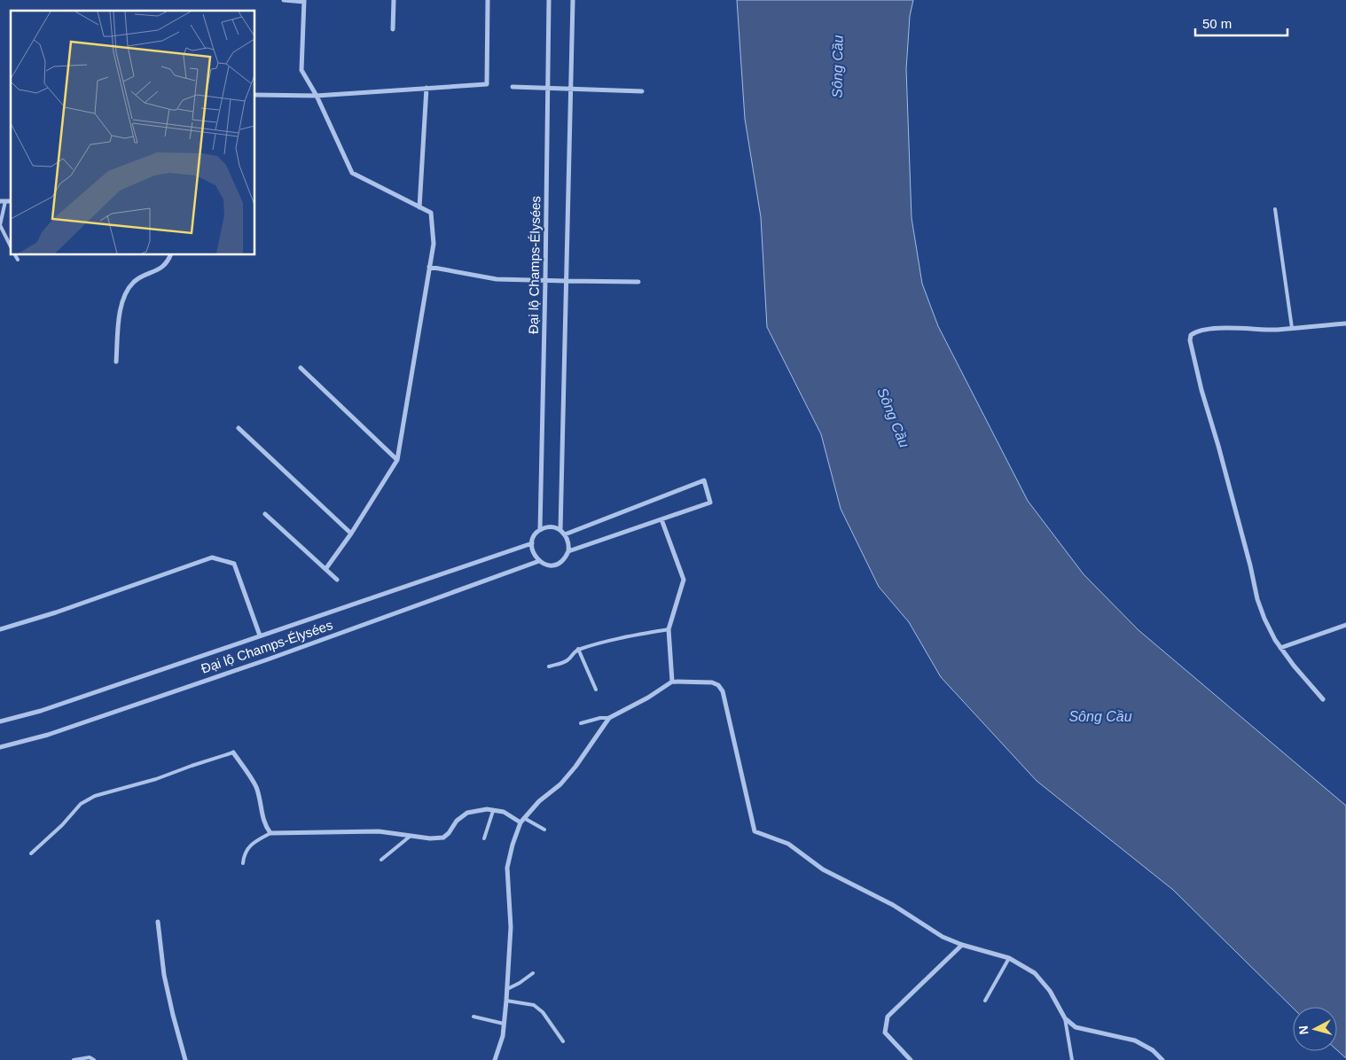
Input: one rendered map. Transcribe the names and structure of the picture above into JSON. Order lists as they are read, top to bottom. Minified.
{"streets":{"street":["Đại lộ Champs-Élysées"]},"water":["Sông Cầu"],"scale_bar":"50 m","north":"left"}
